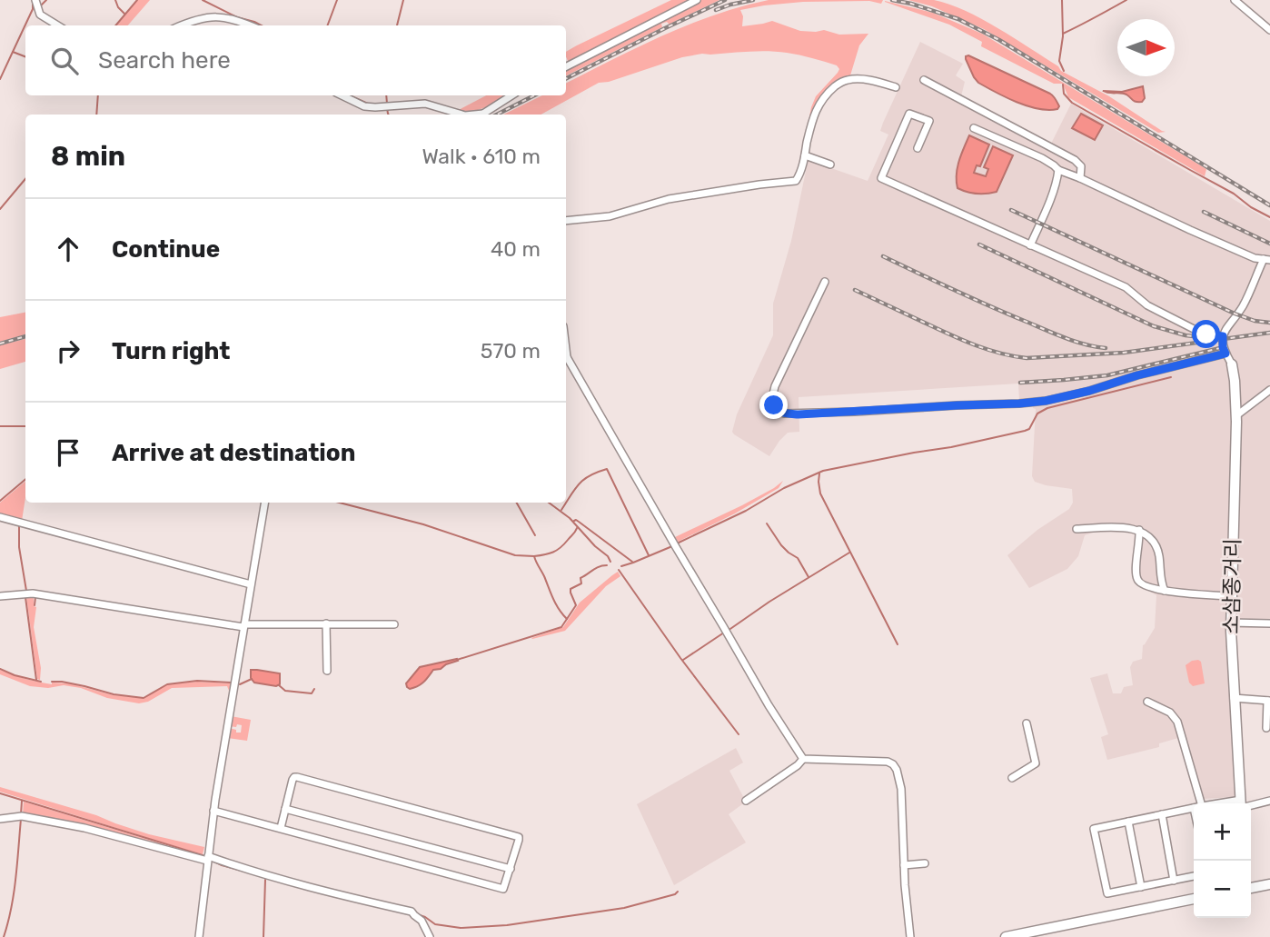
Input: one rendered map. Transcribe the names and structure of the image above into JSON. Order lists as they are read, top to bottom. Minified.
{"streets":{"street":["소삼종거리"]},"north":"right","page":{"search":"Search here","heading":["8 min","Walk · 610 m"],"list":[["Continue","40 m"],["Turn right","570 m"],"Arrive at destination"],"map_buttons":["+","−"]}}
